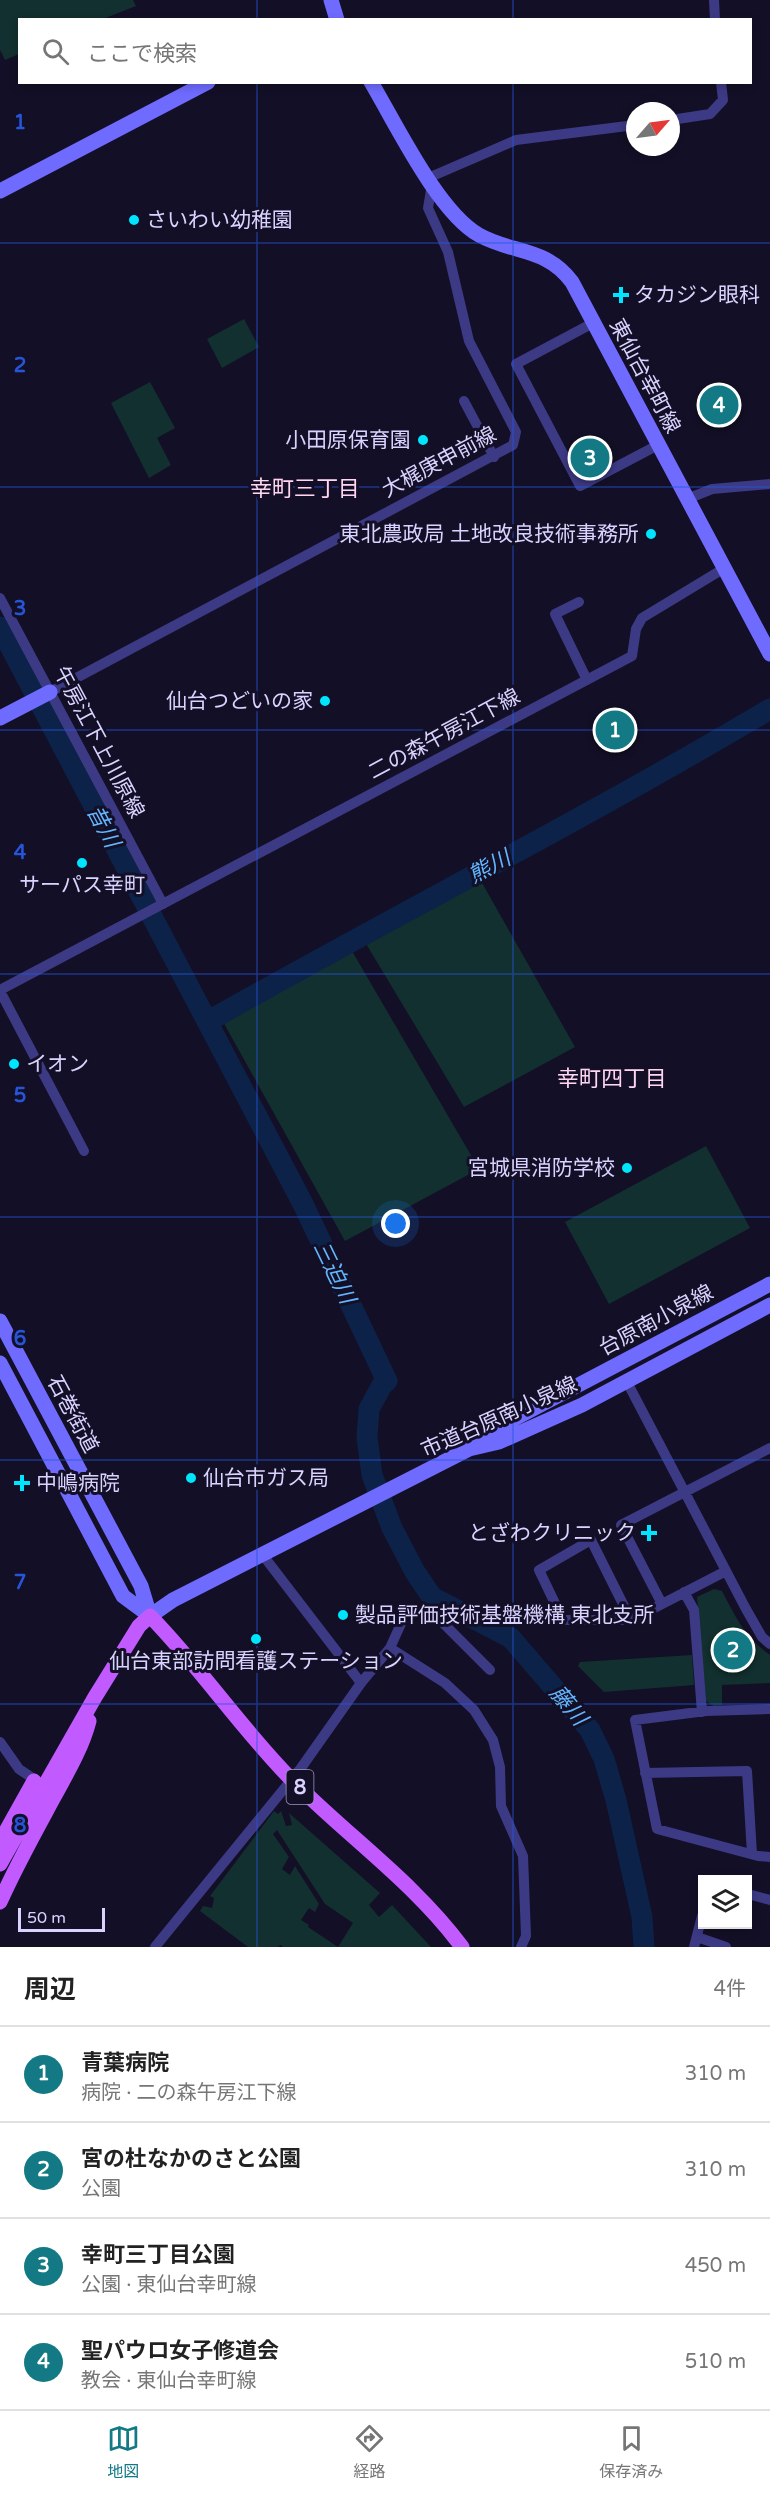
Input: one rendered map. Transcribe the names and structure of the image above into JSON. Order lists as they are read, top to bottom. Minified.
{"streets":{"main road":["8"],"street":["東仙台幸町線","大梶庚申前線","二の森午房江下線","午房江下上川原線","台原南小泉線","石巻街道","市道台原南小泉線"]},"crossings":[["東仙台幸町線","大梶庚申前線"],["東仙台幸町線","二の森午房江下線"],["大梶庚申前線","午房江下上川原線"],["二の森午房江下線","午房江下上川原線"],["台原南小泉線","市道台原南小泉線"],["石巻街道","市道台原南小泉線"],["石巻街道","8"],["市道台原南小泉線","8"]],"districts":["幸町三丁目","幸町四丁目"],"water":["昔川","熊川","三迫川","藤川"],"places":{"other":["さいわい幼稚園","小田原保育園","東北農政局 土地改良技術事務所","仙台つどいの家","サーパス幸町","イオン","宮城県消防学校","仙台市ガス局","製品評価技術基盤機構 東北支所","仙台東部訪問看護ステーション"],"health":["タカジン眼科","中嶋病院","とざわクリニック"]},"scale_bar":"50 m","north":"top right","page":{"search":"ここで検索","pins":["4","3","1","2"],"scale":"50 m","heading":["周辺","4件"],"list":[{"mark":"1","name":"青葉病院","note":"病院 · 二の森午房江下線","value":"310 m"},{"mark":"2","name":"宮の杜なかのさと公園","note":"公園","value":"310 m"},{"mark":"3","name":"幸町三丁目公園","note":"公園 · 東仙台幸町線","value":"450 m"},{"mark":"4","name":"聖パウロ女子修道会","note":"教会 · 東仙台幸町線","value":"510 m"}],"nav":["地図","経路","保存済み"]},"grid":{"rows":["1","2","3","4","5","6","7","8"]}}
